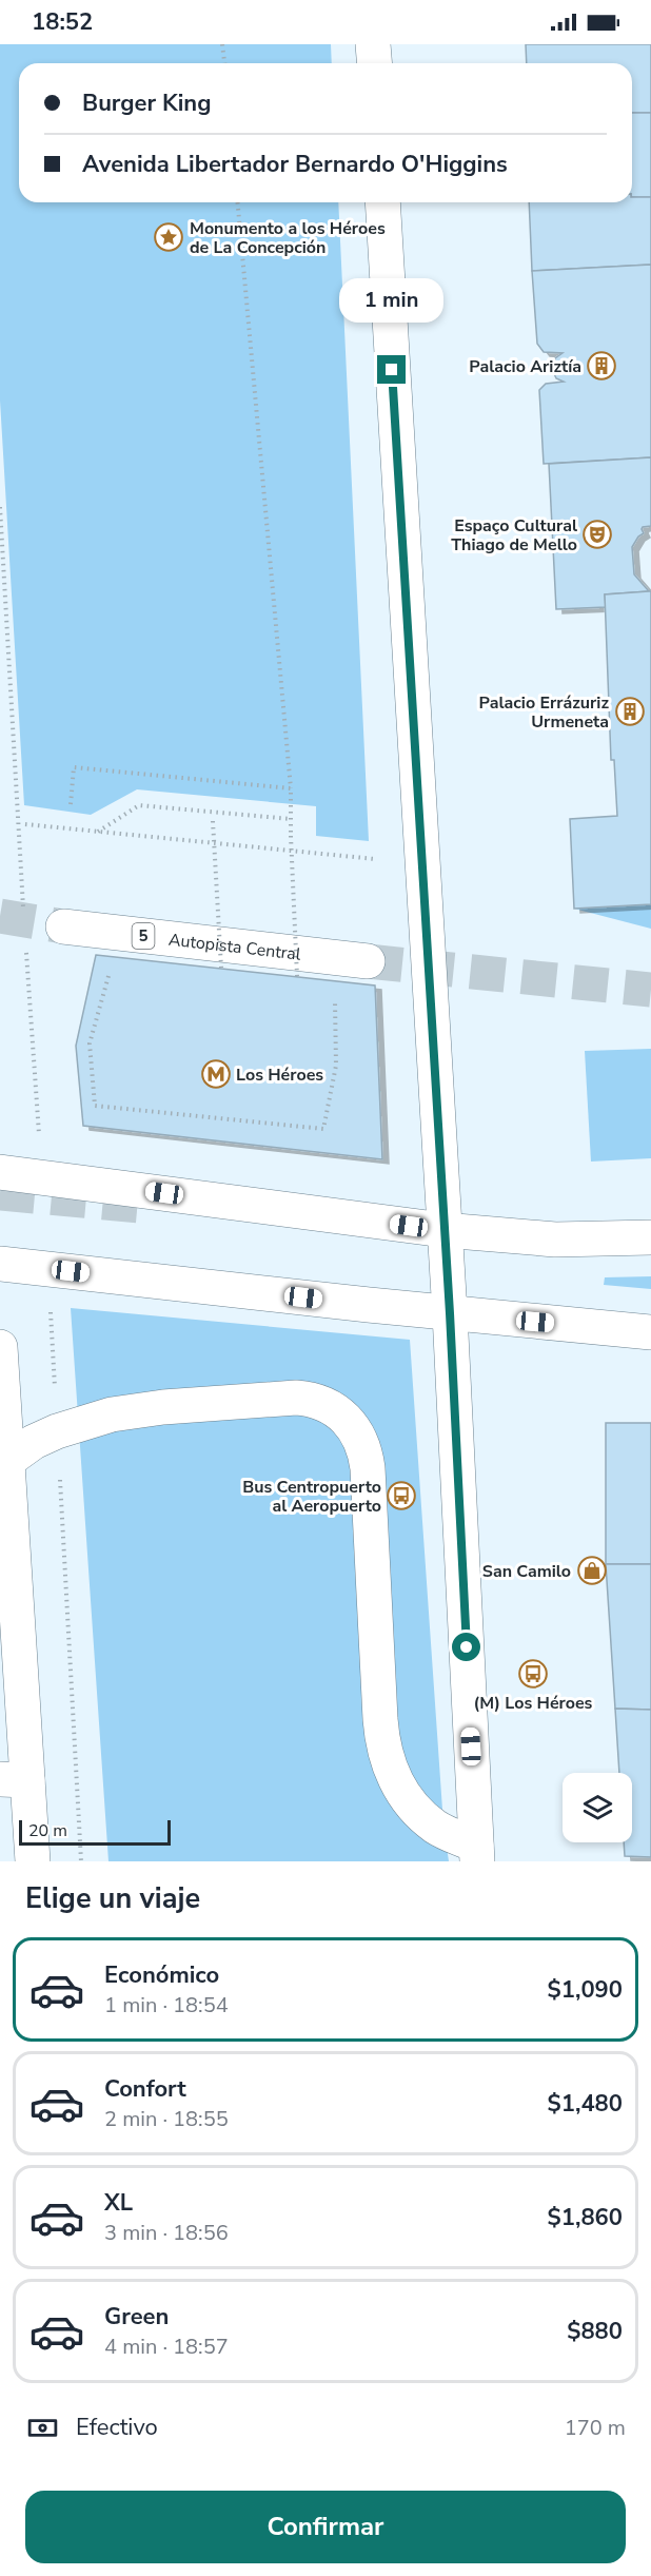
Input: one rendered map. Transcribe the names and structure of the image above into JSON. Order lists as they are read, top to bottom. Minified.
{"streets":{"main road":["5","Autopista Central"]},"places":{"place":["Monumento a los Héroes de La Concepción"],"building":["Palacio Ariztía","Palacio Errázuriz Urmeneta"],"theatre":["Espaço Cultural Thiago de Mello"],"metro station":["Los Héroes"],"bus stop":["Bus Centropuerto al Aeropuerto","(M) Los Héroes"],"shop":["San Camilo"]},"scale_bar":"20 m","page":{"status":"18:52","banner":["Burger King","Avenida Libertador Bernardo O'Higgins"],"bubble":"1 min","scale":"20 m","heading":"Elige un viaje","list":[{"name":"Económico","note":"1 min · 18:54","value":"$1,090"},{"name":"Confort","note":"2 min · 18:55","value":"$1,480"},{"name":"XL","note":"3 min · 18:56","value":"$1,860"},{"name":"Green","note":"4 min · 18:57","value":"$880"}],"pay":["Efectivo","170 m"],"buttons":"Confirmar"}}
